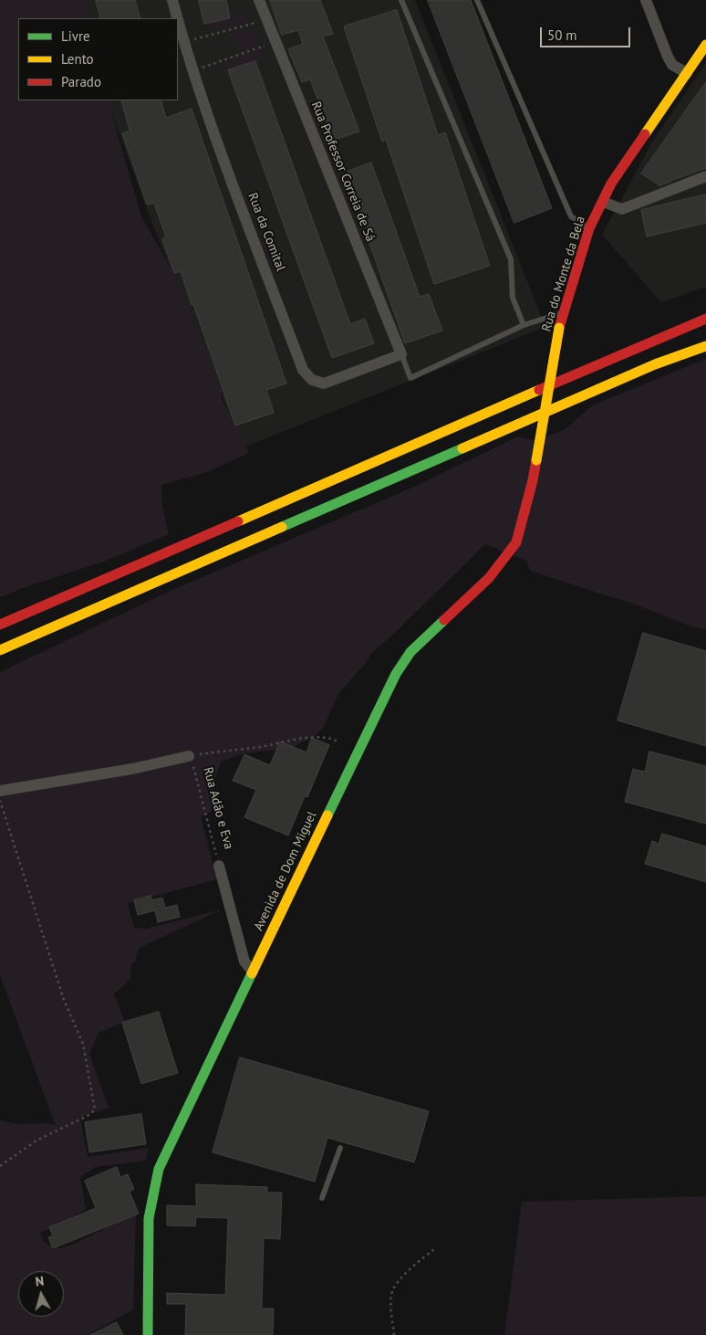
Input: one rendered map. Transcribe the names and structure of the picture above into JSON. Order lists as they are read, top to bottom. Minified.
{"streets":{"main road":["Rua do Monte da Bela","Avenida de Dom Miguel"],"street":["Rua Professor Correia de Sá","Rua da Comital","Rua Adão e Eva"]},"crossings":[["Rua Professor Correia de Sá","Rua da Comital"],["Rua do Monte da Bela","Avenida de Dom Miguel"],["Rua Adão e Eva","Avenida de Dom Miguel"]],"legend":["Livre","Lento","Parado"],"scale_bar":"50 m","north":"top"}
